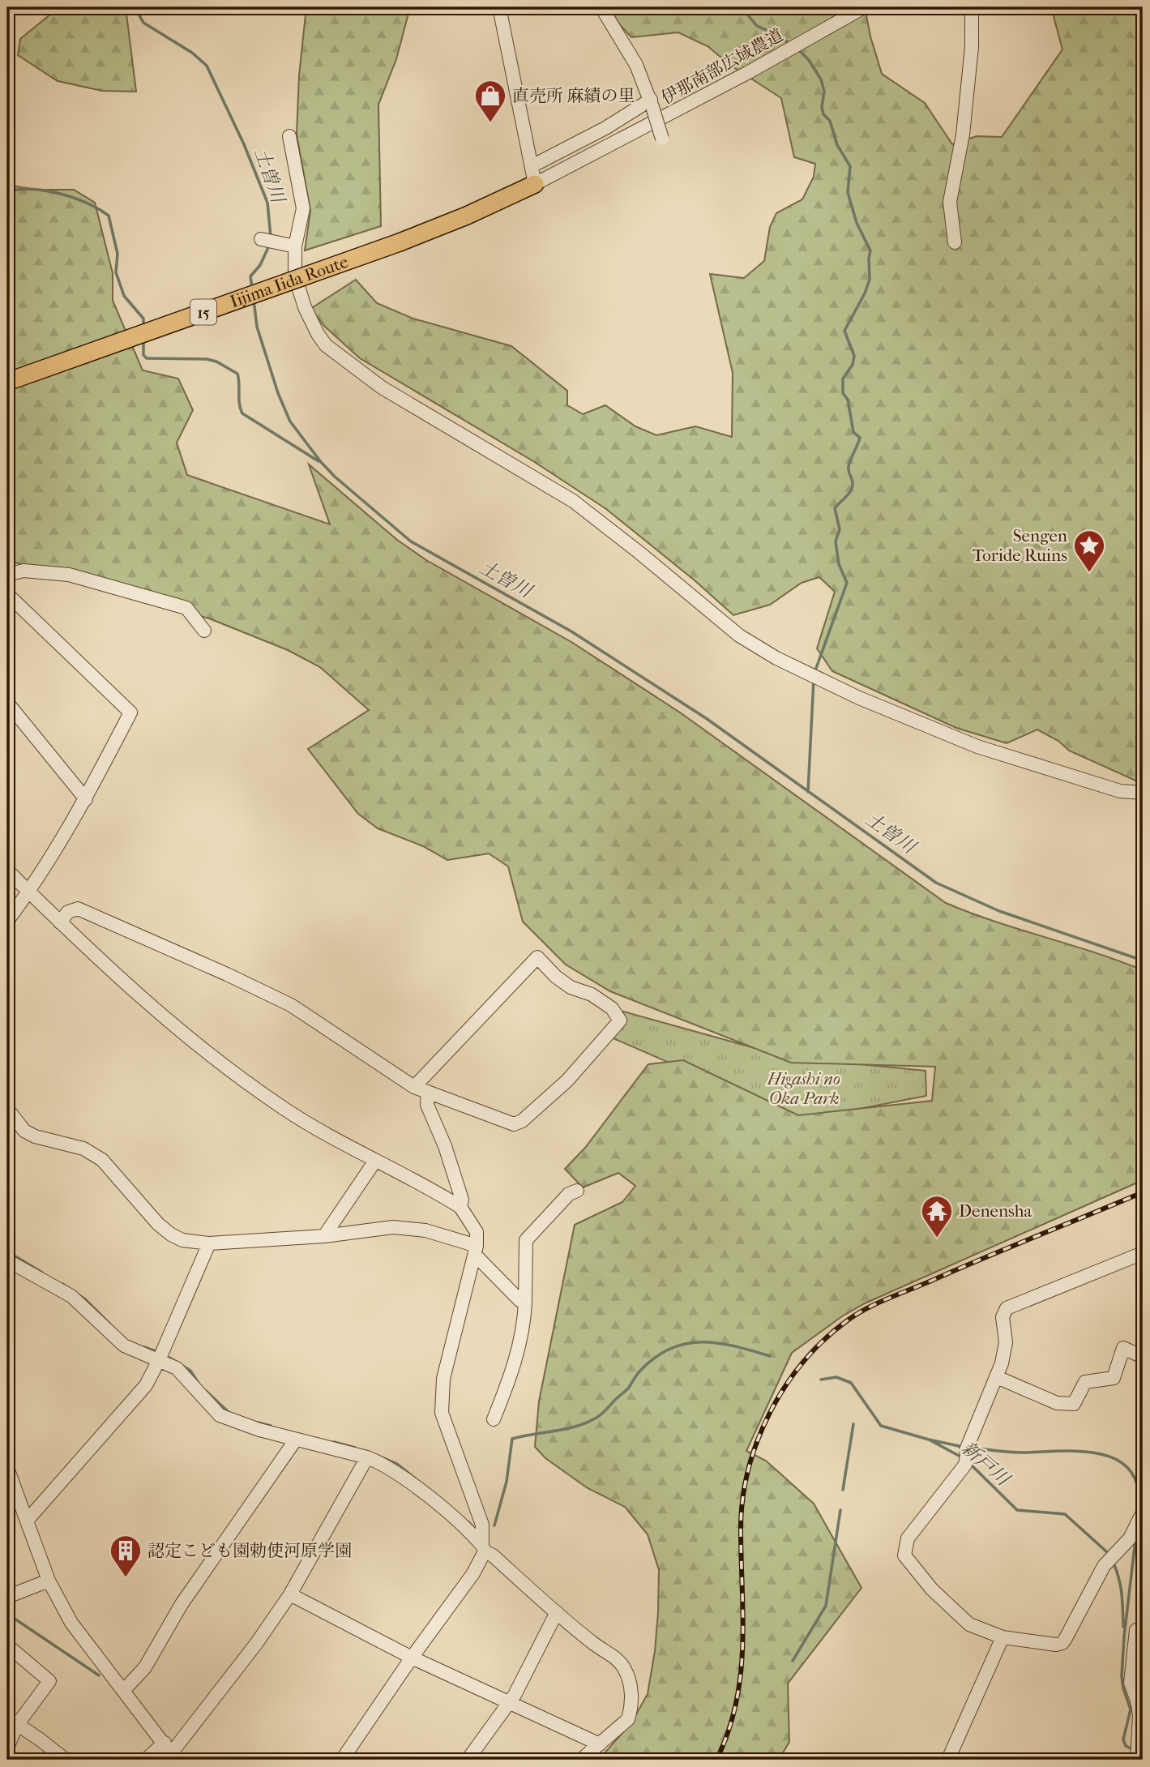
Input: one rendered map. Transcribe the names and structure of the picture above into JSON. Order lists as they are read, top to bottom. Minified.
{"streets":{"main road":["Iijima Iida Route","15"],"street":["伊那南部広域農道"]},"crossings":[["伊那南部広域農道","Iijima Iida Route"]],"water":["土曽川","新戸川"],"parks":["Higashi no Oka Park"],"places":{"shop":["直売所 麻績の里"],"place":["Sengen Toride Ruins"],"temple":["Denensha"],"building":["認定こども園勅使河原学園"]}}
